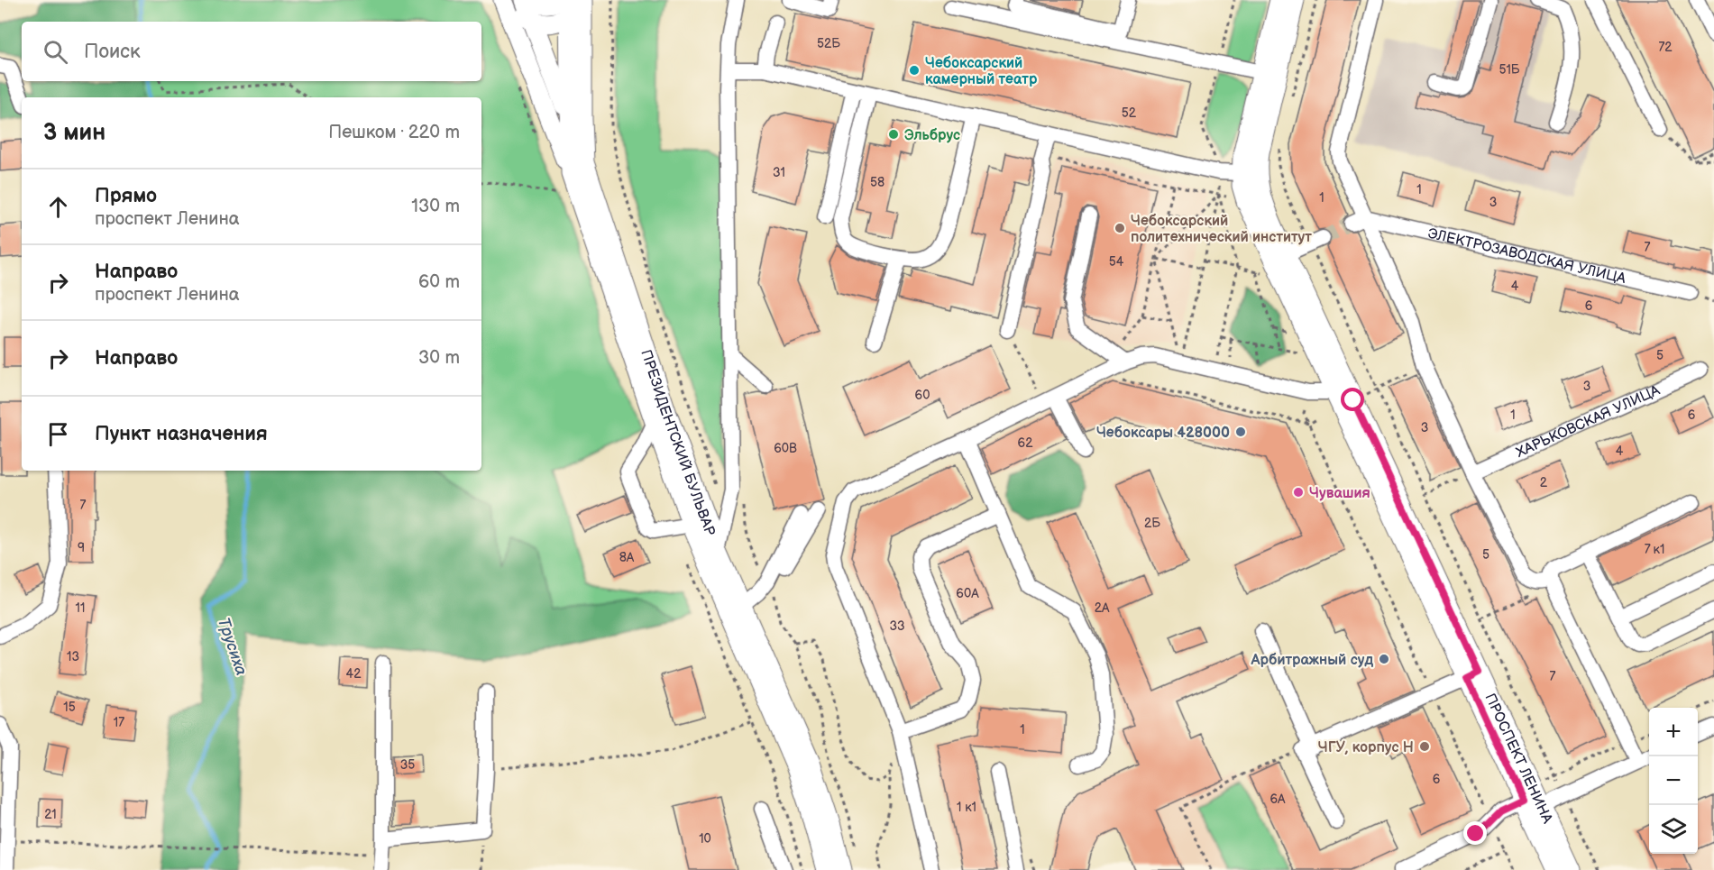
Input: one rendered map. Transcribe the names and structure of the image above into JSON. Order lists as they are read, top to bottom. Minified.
{"streets":{"main road":["ПРЕЗИДЕНТСКИЙ БУЛЬВАР","ПРОСПЕКТ ЛЕНИНА"],"street":["ЭЛЕКТРОЗАВОДСКАЯ УЛИЦА","ХАРЬКОВСКАЯ УЛИЦА"]},"water":["Трусиха"],"places":["Чебоксарский камерный театр","Эльбрус","Чебоксарский политехнический институт","Чебоксары 428000","Чувашия","Арбитражный суд","ЧГУ, корпус Н"],"house_numbers":["52Б","72","51Б","52","31","58","1","1","3","7","54","4","6","5","3","60","1","6","3","62","60В","4","2","7","2Б","9","7 к1","5","8А","60А","11","2А","33","13","42","7","15","17","1","35","6","6А","1 к1","21","10"],"page":{"search":"Поиск","heading":["3 мин","Пешком · 220 m"],"list":[["Прямо","проспект Ленина","130 m"],["Направо","проспект Ленина","60 m"],["Направо","30 m"],"Пункт назначения"],"map_buttons":["+","−"]}}
